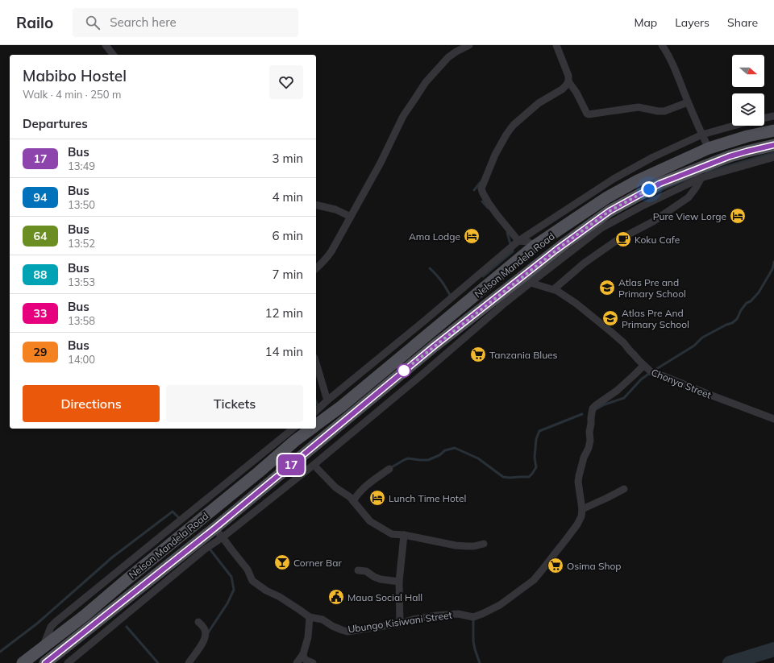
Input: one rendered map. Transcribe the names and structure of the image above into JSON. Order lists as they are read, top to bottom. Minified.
{"streets":{"main road":["Nelson Mandela Road"],"street":["Chonya Street","Ubungo Kisiwani Street"]},"crossings":[["Nelson Mandela Road","Chonya Street"],["Nelson Mandela Road","Ubungo Kisiwani Street"],["Chonya Street","Ubungo Kisiwani Street"]],"places":{"hotel":["Pure View Lorge","Ama Lodge","Lunch Time Hotel"],"cafe":["Koku Cafe"],"school or university":["Atlas Pre and Primary School","Atlas Pre And Primary School"],"supermarket":["Tanzania Blues","Osima Shop"],"bar":["Corner Bar"],"public building":["Maua Social Hall"]},"lines":["bus line 17"],"north":"right","page":{"header":"Railo","search":"Search here","nav":["Map","Layers","Share"],"on_map":"17","heading":[["Mabibo Hostel","Walk · 4 min · 250 m"],"Departures"],"list":[{"mark":"17","name":"Bus","note":"13:49","value":"3 min"},{"mark":"94","name":"Bus","note":"13:50","value":"4 min"},{"mark":"64","name":"Bus","note":"13:52","value":"6 min"},{"mark":"88","name":"Bus","note":"13:53","value":"7 min"},{"mark":"33","name":"Bus","note":"13:58","value":"12 min"},{"mark":"29","name":"Bus","note":"14:00","value":"14 min"}],"buttons":["Directions","Tickets"]}}
